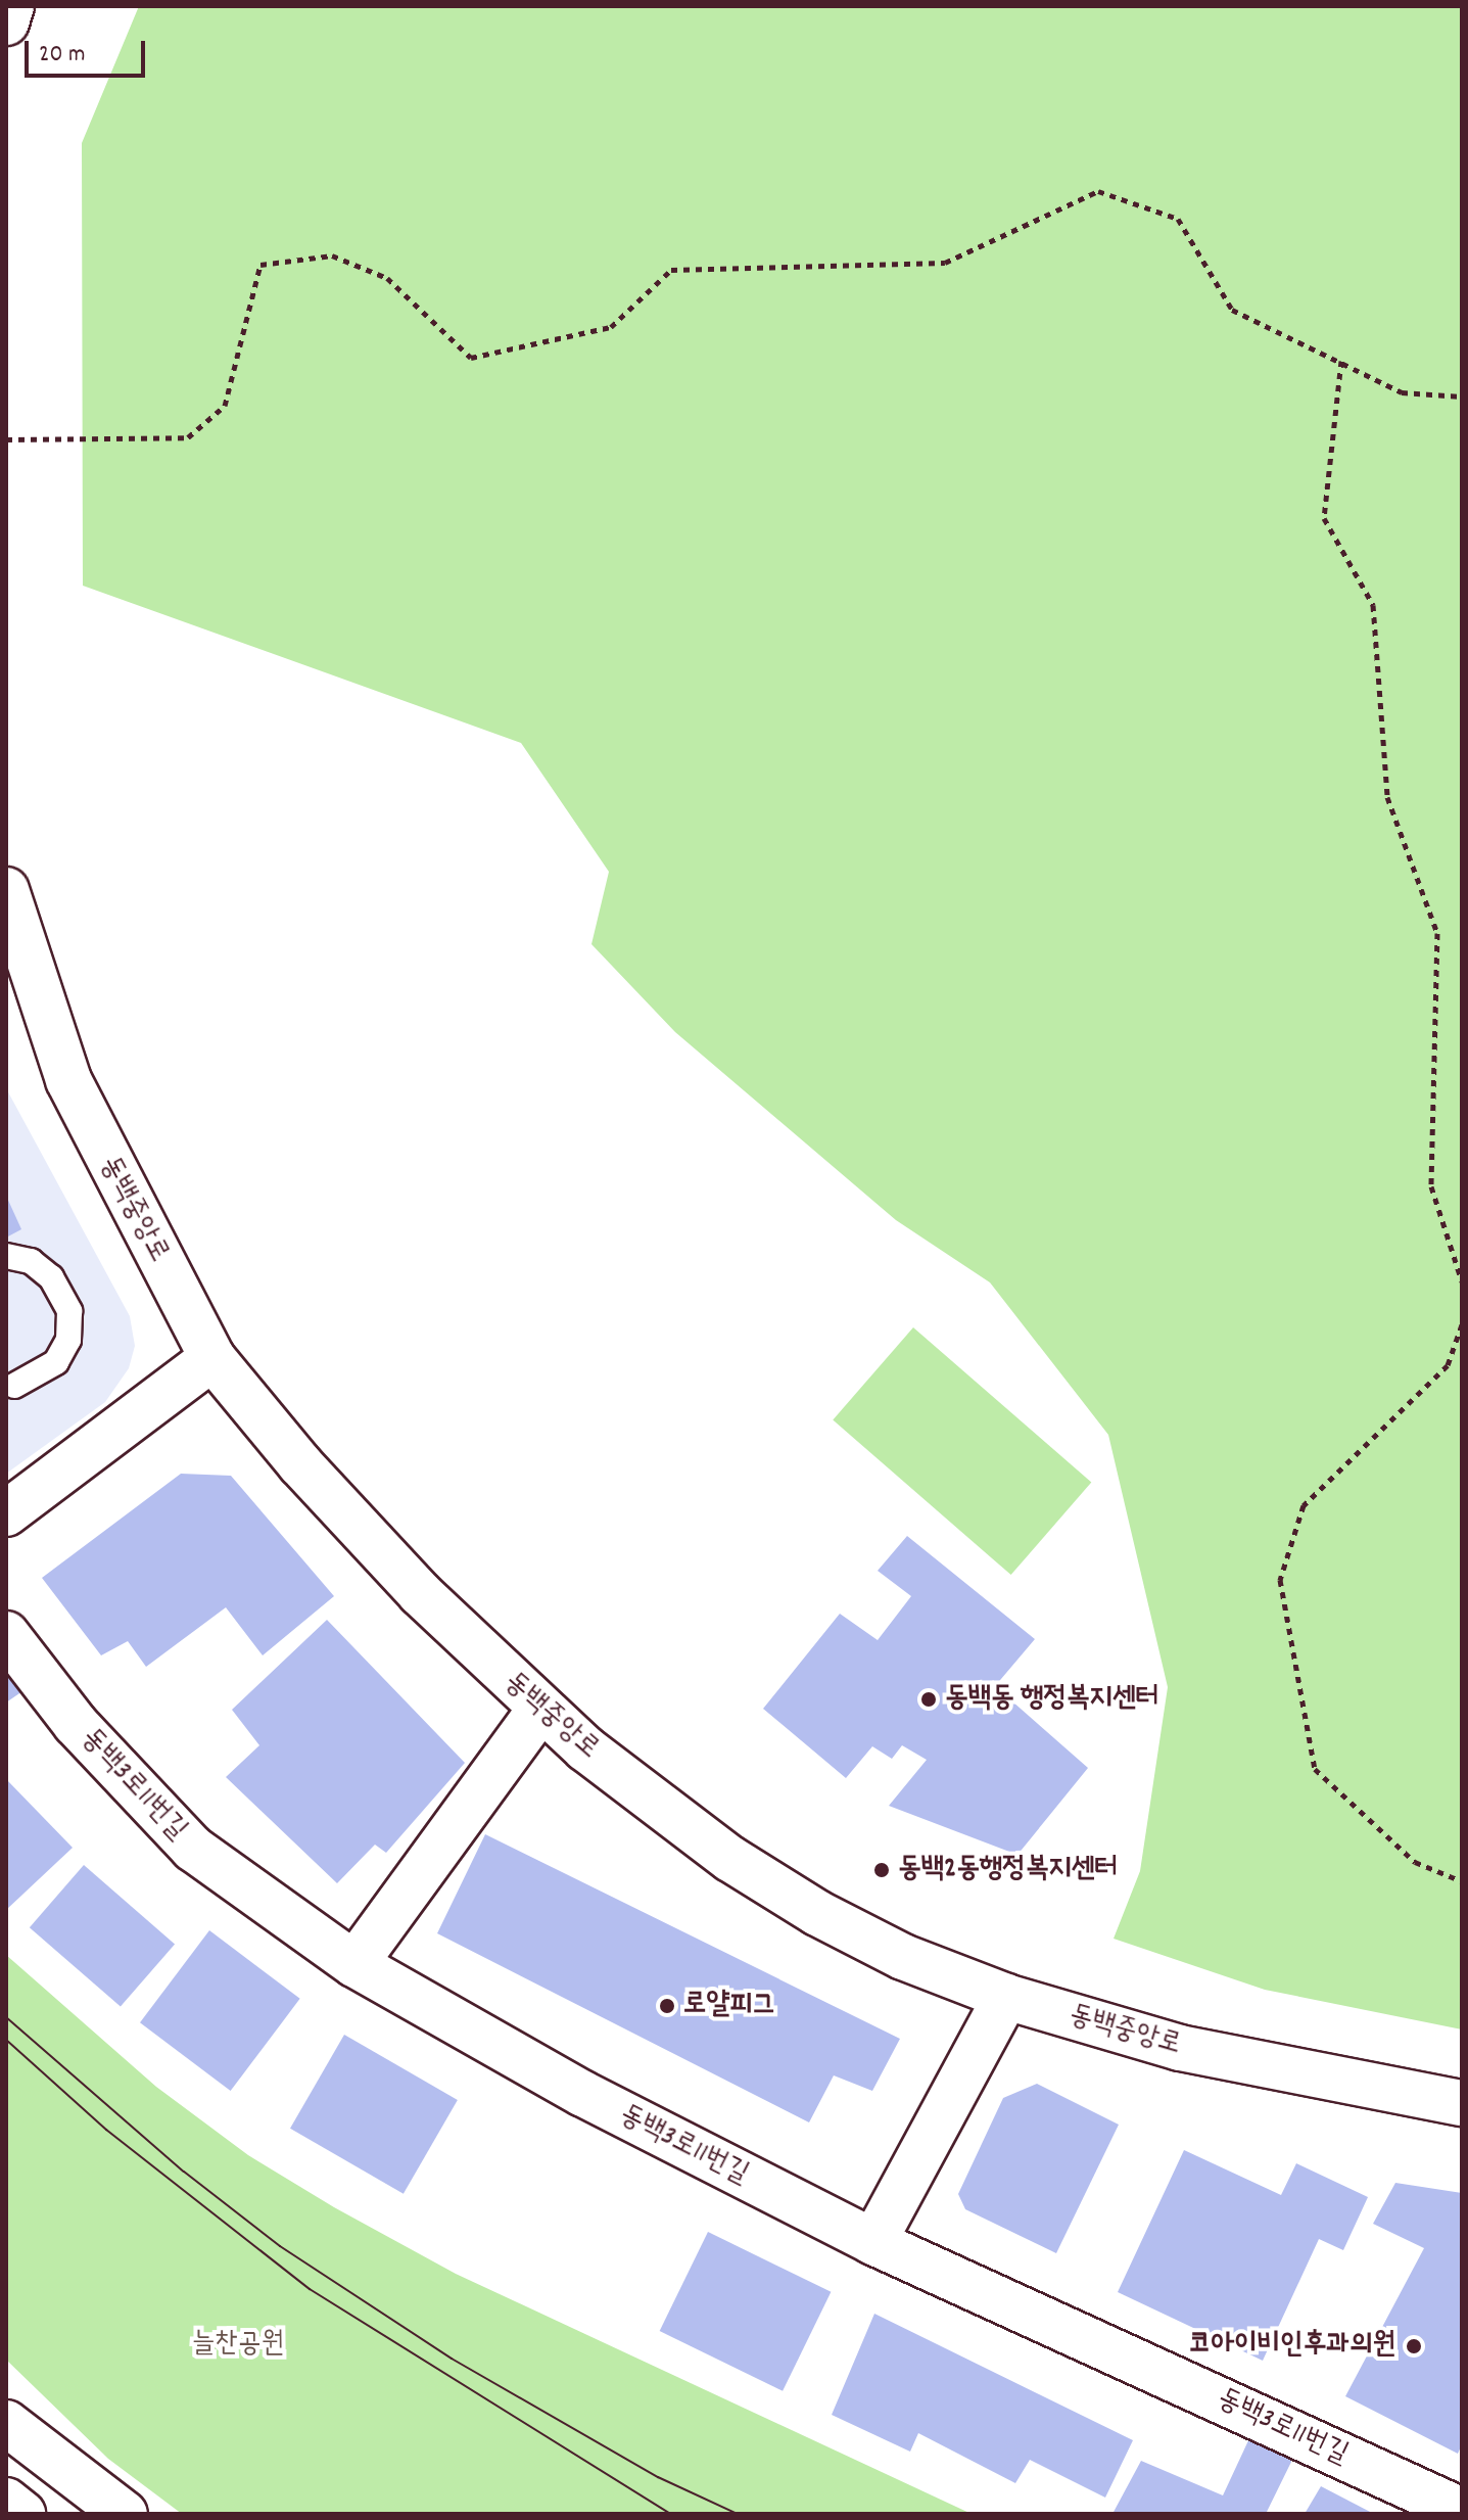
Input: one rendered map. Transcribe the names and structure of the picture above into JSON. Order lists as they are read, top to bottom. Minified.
{"streets":{"street":["동백중앙로","동백3로11번길"]},"parks":["늘찬공원"],"places":["동백동 행정복지센터","동백2동행정복지센터","로얄피그","코아이비인후과의원"],"scale_bar":"20 m"}
